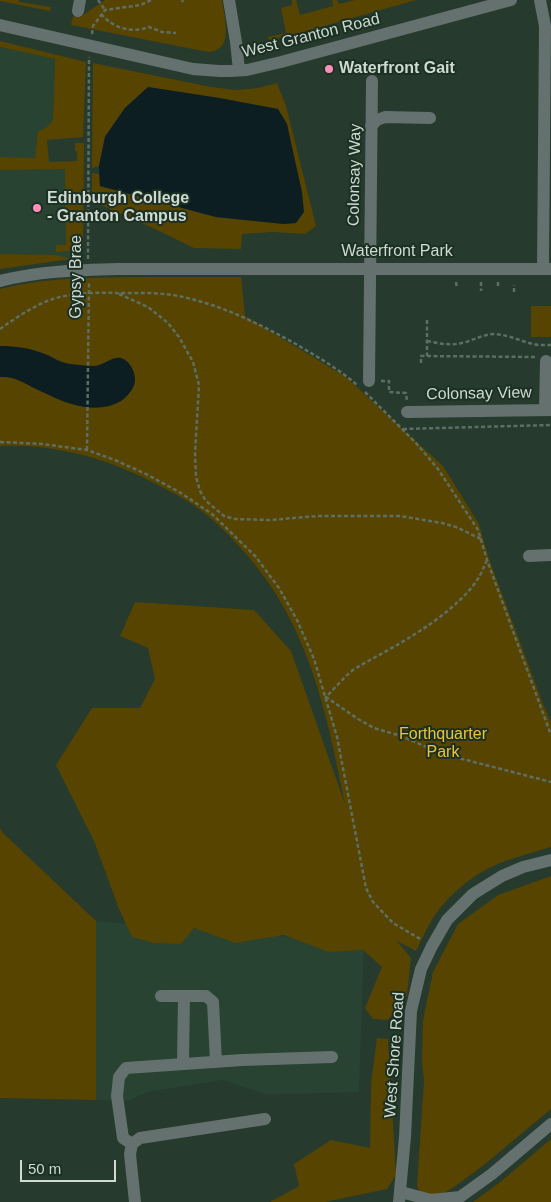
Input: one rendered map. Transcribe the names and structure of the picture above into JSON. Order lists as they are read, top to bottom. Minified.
{"streets":{"street":["West Granton Road","Colonsay Way","Waterfront Park","Colonsay View","West Shore Road"],"path":["Gypsy Brae"]},"crossings":[["West Granton Road","Gypsy Brae"],["Colonsay Way","Waterfront Park"],["Waterfront Park","Gypsy Brae"]],"parks":["Forthquarter Park"],"places":["Waterfront Gait","Edinburgh College - Granton Campus"],"scale_bar":"50 m"}
